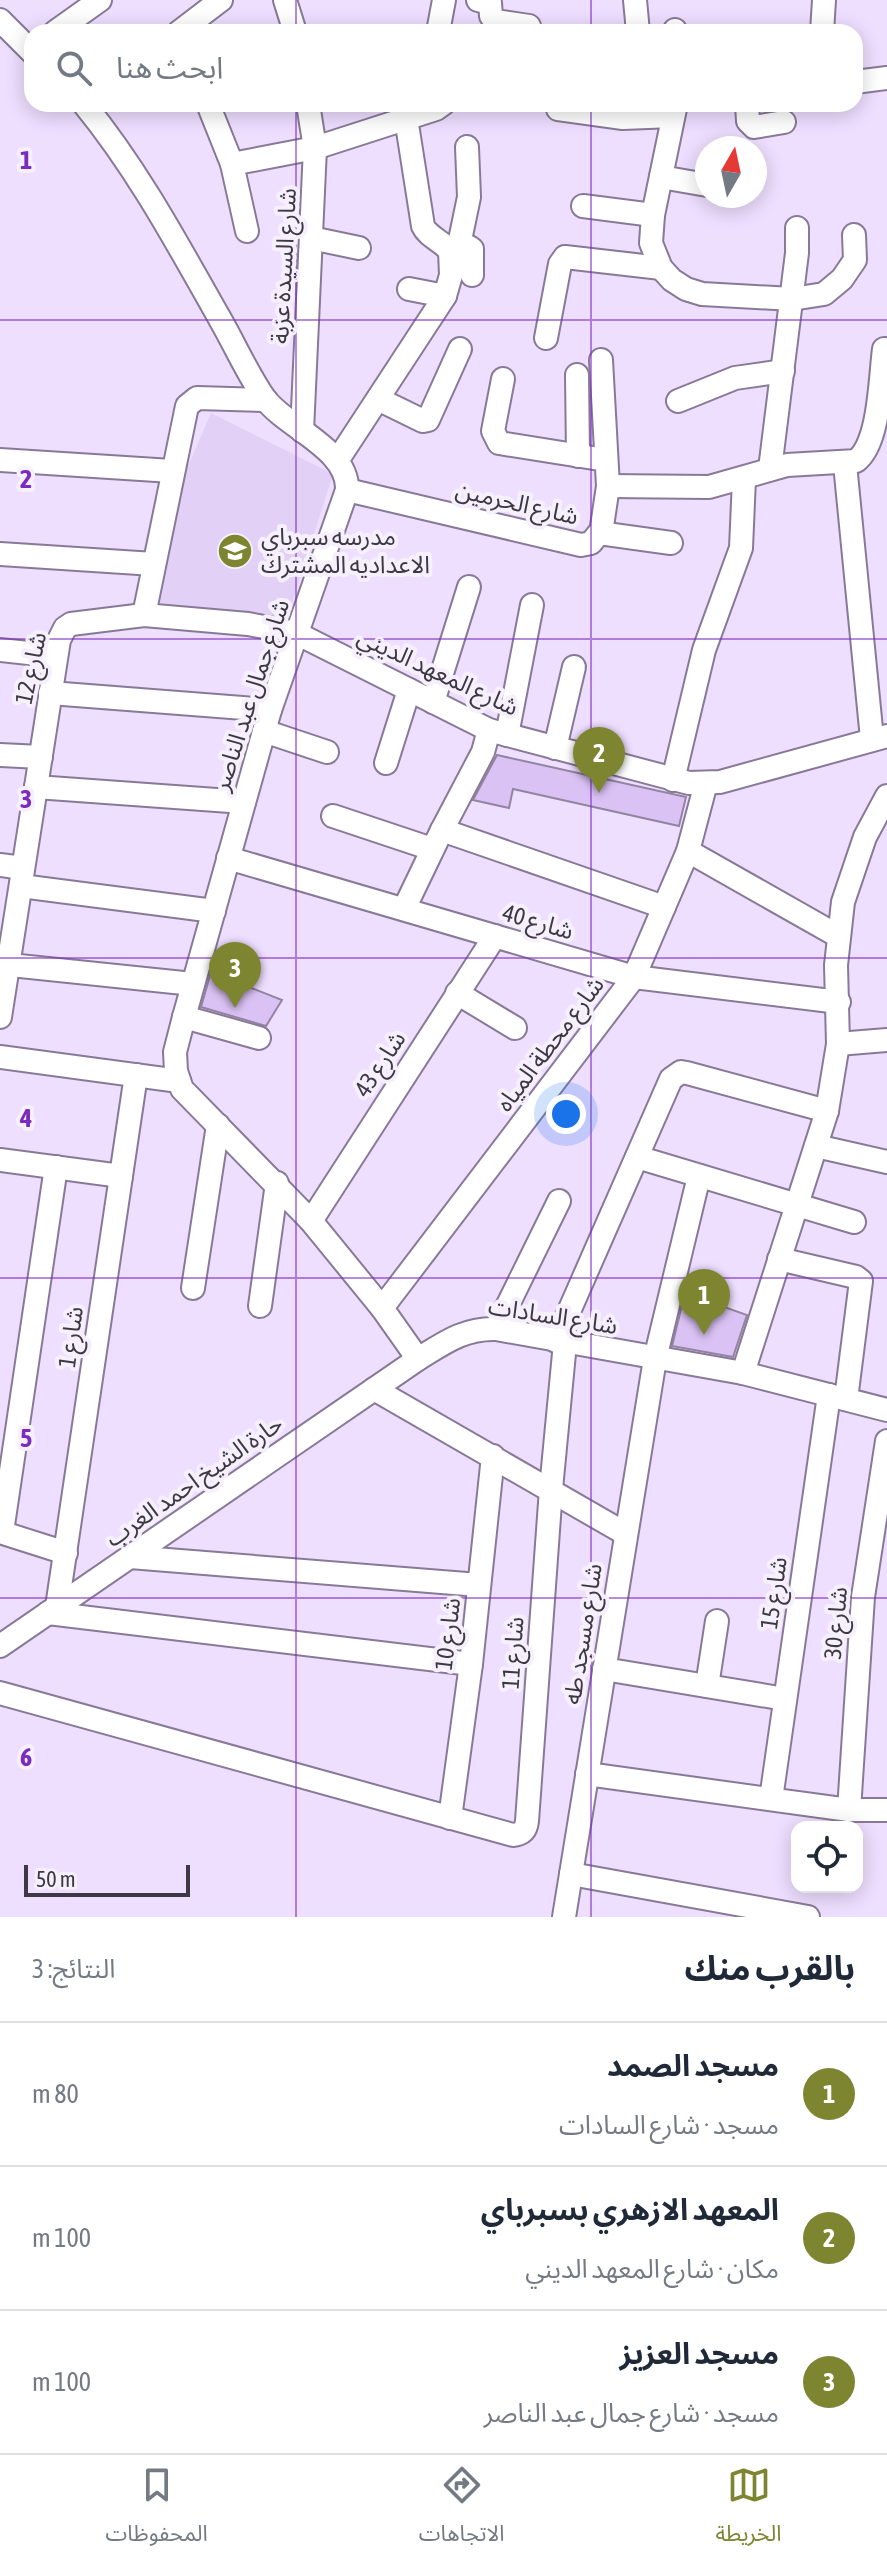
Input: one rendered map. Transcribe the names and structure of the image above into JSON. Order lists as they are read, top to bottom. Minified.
{"streets":{"street":["شارع السيدة عزبة","شارع الحرمين","شارع 12","شارع المعهد الديني","شارع جمال عبد الناصر","شارع 40","شارع محطة المياه","شارع 43","شارع السادات","شارع 1","حارة الشيخ احمد الغرب","شارع 15","شارع 30","شارع 10","شارع مسجد طه","شارع 11"]},"crossings":[["شارع الحرمين","شارع جمال عبد الناصر"],["شارع 12","شارع المعهد الديني"],["شارع المعهد الديني","شارع جمال عبد الناصر"],["شارع المعهد الديني","شارع محطة المياه"],["شارع جمال عبد الناصر","شارع 40"],["شارع 40","شارع محطة المياه"],["شارع 40","شارع 43"],["شارع السادات","حارة الشيخ احمد الغرب"],["شارع السادات","شارع 15"],["شارع السادات","شارع مسجد طه"],["شارع السادات","شارع 11"],["شارع 1","حارة الشيخ احمد الغرب"],["شارع 10","شارع 11"]],"places":{"school or university":["مدرسه سبرباي الاعداديه المشترك"]},"scale_bar":"50 m","north":"top","page":{"search":"ابحث هنا","pins":["2","3","1"],"scale":"50 m","heading":["بالقرب منك","النتائج: 3"],"list":[{"mark":"1","name":"مسجد الصمد","note":"مسجد · شارع السادات","value":"80 m"},{"mark":"2","name":"المعهد الازهري بسبرباي","note":"مكان · شارع المعهد الديني","value":"100 m"},{"mark":"3","name":"مسجد العزيز","note":"مسجد · شارع جمال عبد الناصر","value":"100 m"}],"nav":["الخريطة","الاتجاهات","المحفوظات"]},"grid":{"rows":["1","2","3","4","5","6"]}}
